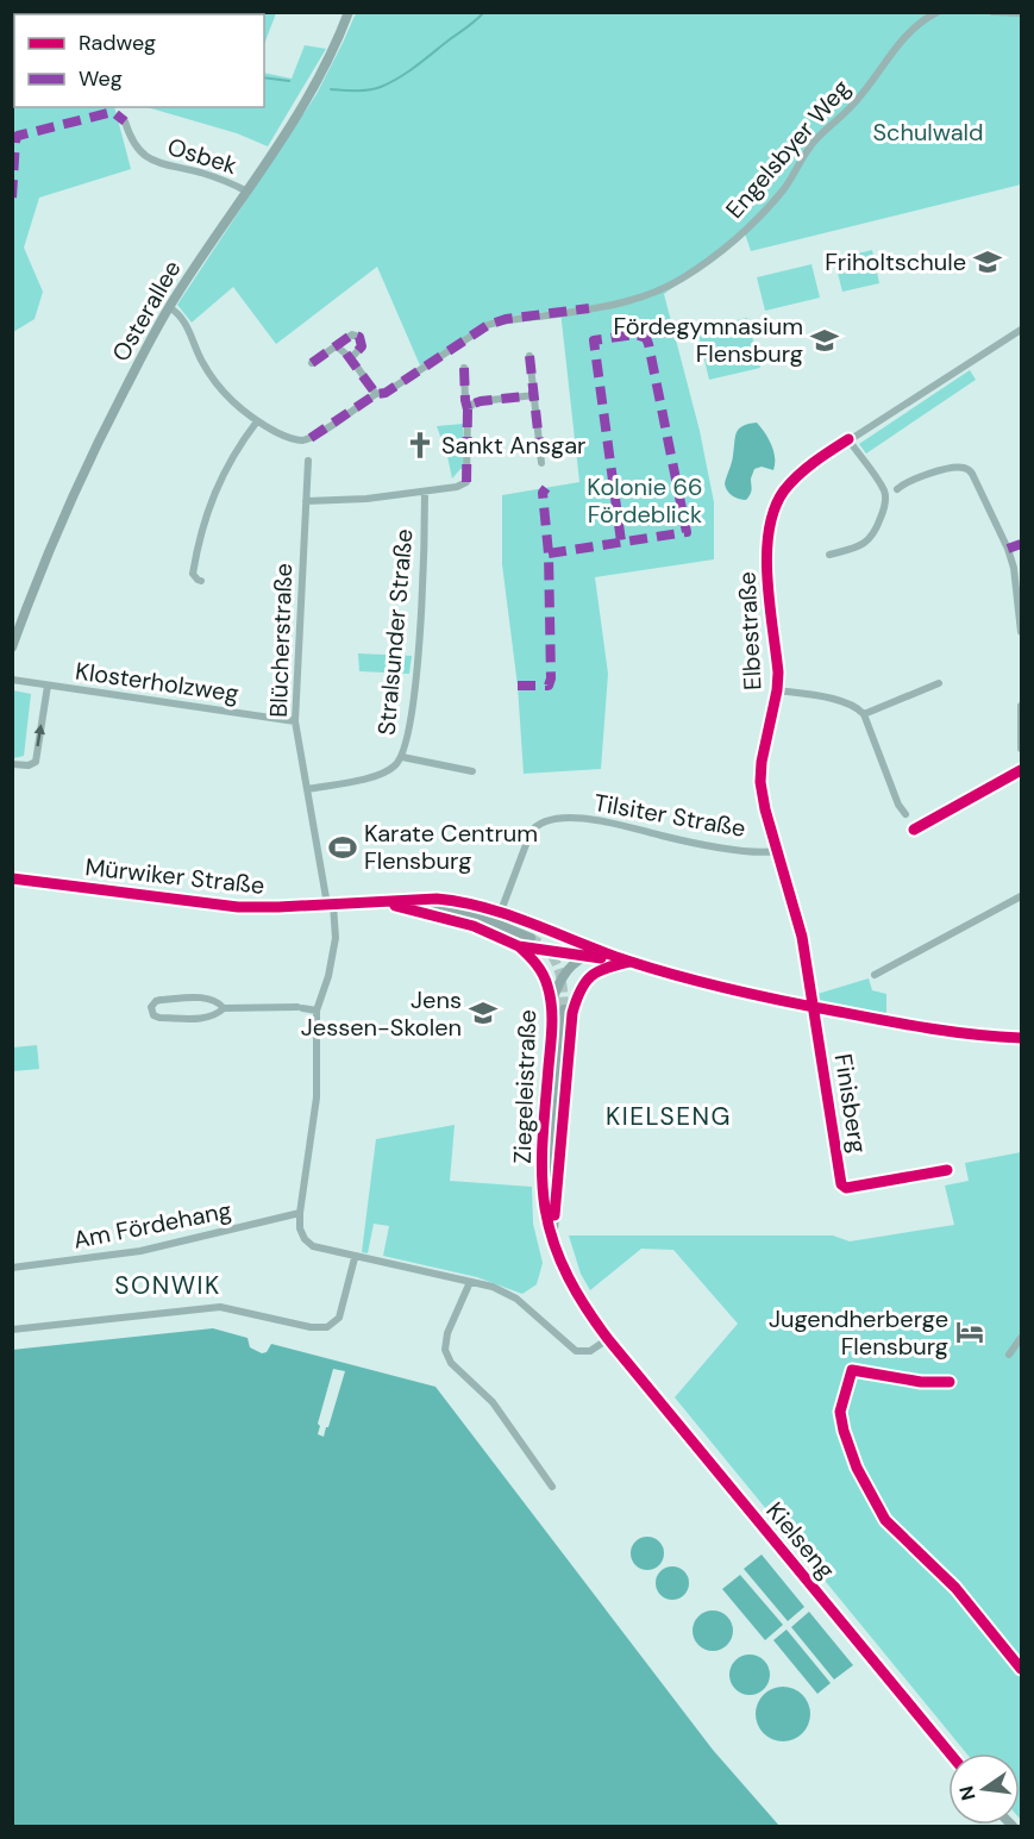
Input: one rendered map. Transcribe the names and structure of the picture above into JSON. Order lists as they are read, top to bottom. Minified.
{"streets":{"street":["Engelsbyer Weg","Osbek","Osterallee","Elbestraße","Stralsunder Straße","Blücherstraße","Klosterholzweg","Tilsiter Straße","Mürwiker Straße","Ziegeleistraße","Finisberg","Am Fördehang","Kielseng"]},"crossings":[["Osbek","Osterallee"],["Elbestraße","Tilsiter Straße"],["Stralsunder Straße","Blücherstraße"],["Blücherstraße","Klosterholzweg"],["Blücherstraße","Mürwiker Straße"],["Blücherstraße","Am Fördehang"],["Tilsiter Straße","Mürwiker Straße"],["Tilsiter Straße","Finisberg"],["Mürwiker Straße","Ziegeleistraße"],["Mürwiker Straße","Finisberg"],["Ziegeleistraße","Kielseng"]],"districts":["KIELSENG","SONWIK"],"parks":["Schulwald","Kolonie 66 Fördeblick"],"places":{"school or university":["Friholtschule","Fördegymnasium Flensburg","Jens Jessen-Skolen"],"church":["Sankt Ansgar"],"sports":["Karate Centrum Flensburg"],"hotel":["Jugendherberge Flensburg"]},"legend":["Radweg","Weg"],"north":"left"}
